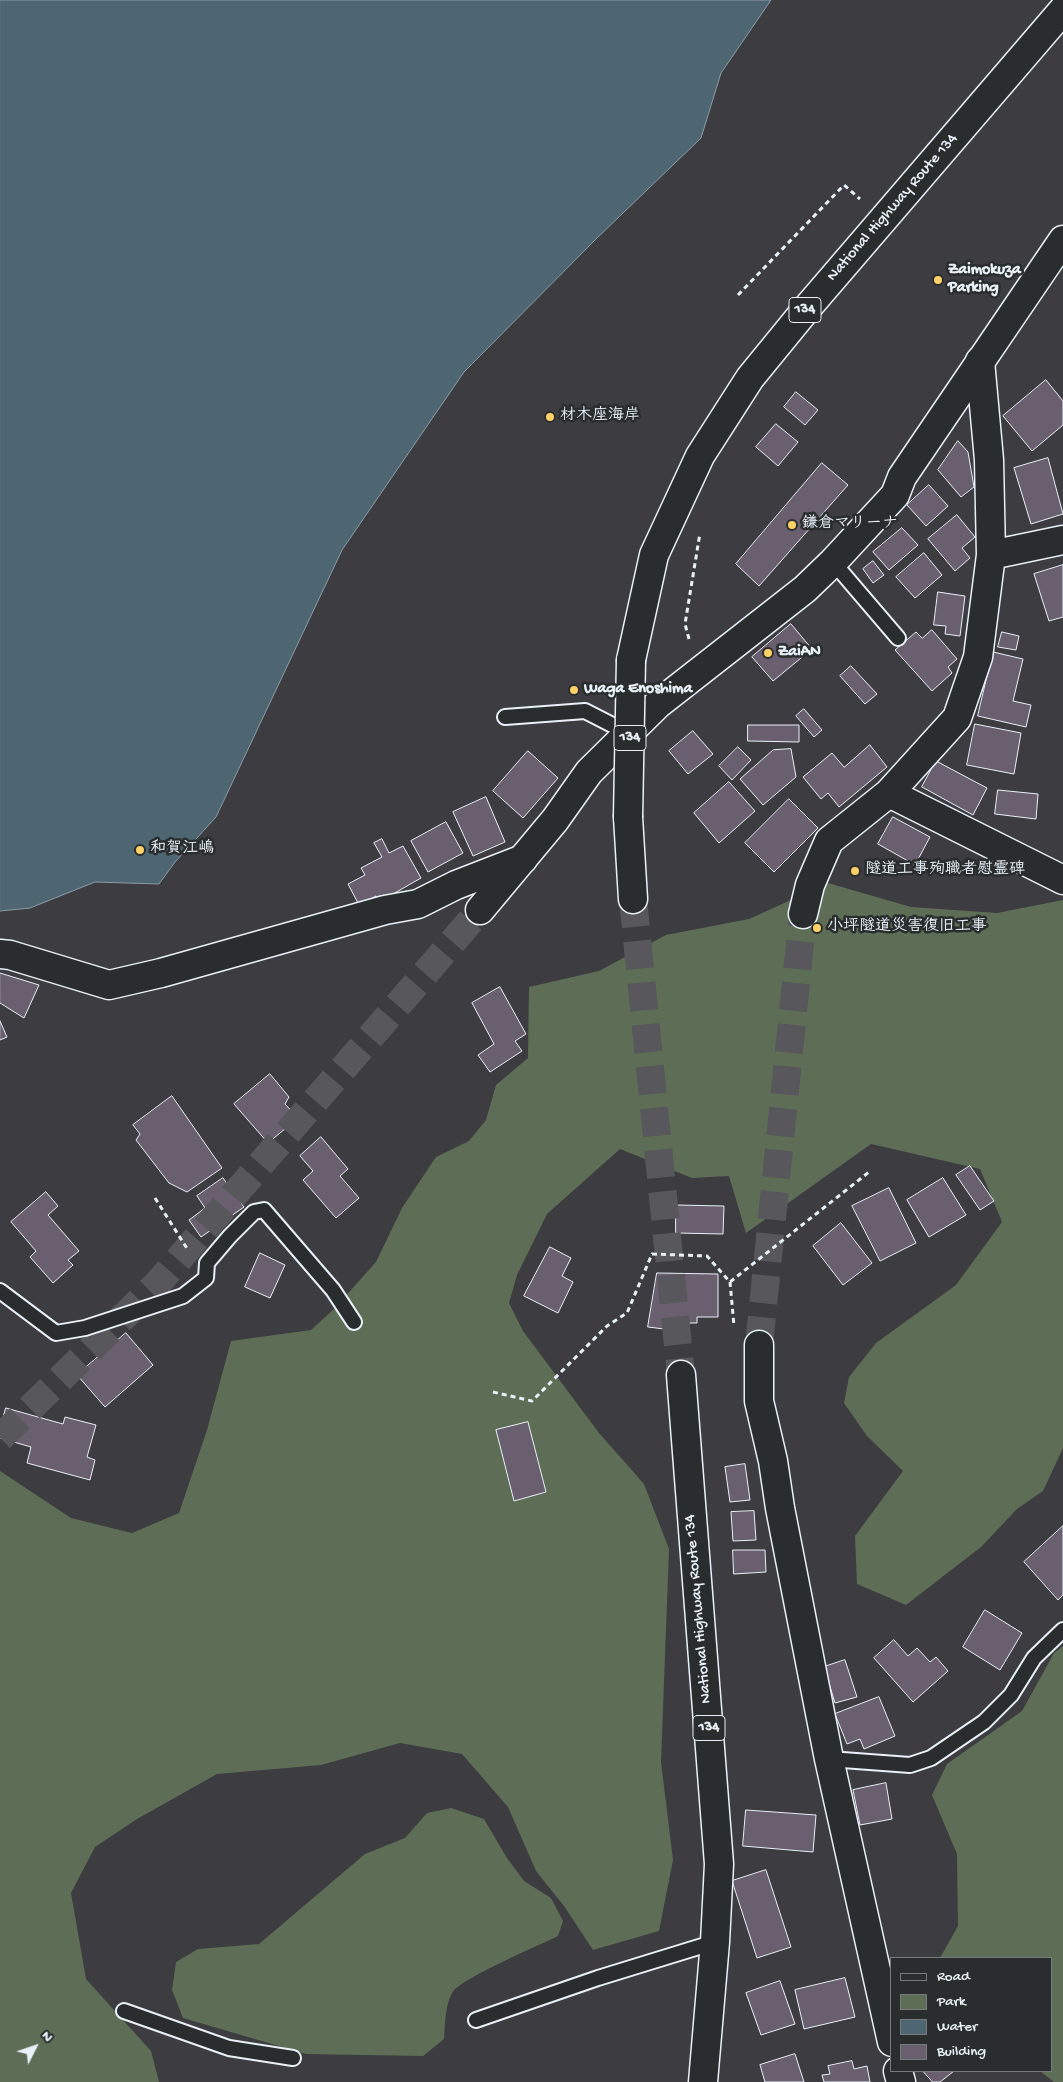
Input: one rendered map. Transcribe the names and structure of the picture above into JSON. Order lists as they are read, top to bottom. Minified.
{"streets":{"main road":["National Highway Route 134","134"]},"places":["Zaimokuza Parking","材木座海岸","鎌倉マリーナ","ZaiAN","Waga Enoshima","和賀江嶋","隧道工事殉職者慰霊碑","小坪隧道災害復旧工事"],"legend":["Road","Park","Water","Building"],"north":"top right"}
